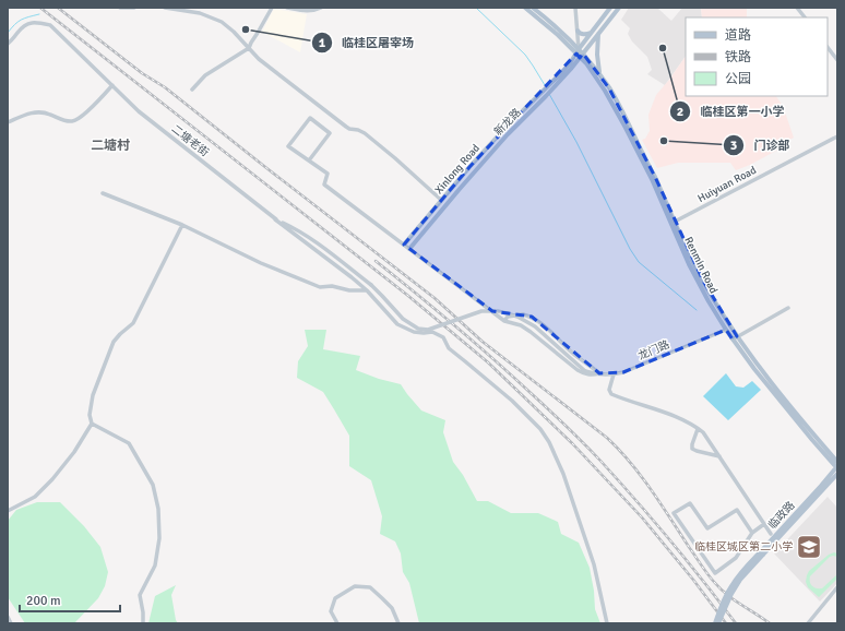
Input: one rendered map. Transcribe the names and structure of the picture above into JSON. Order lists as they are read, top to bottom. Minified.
{"streets":{"main road":["新龙路","Xinlong Road","Renmin Road","临政路"],"street":["二塘老街","Huiyuan Road","龙门路"]},"crossings":[["新龙路","Xinlong Road"],["二塘老街","龙门路"],["Xinlong Road","Renmin Road"],["Huiyuan Road","Renmin Road"],["Renmin Road","龙门路"],["Renmin Road","临政路"]],"districts":["二塘村"],"places":{"other":["临桂区屠宰场","临桂区第一小学","门诊部"],"school or university":["临桂区城区第二小学"]},"legend":["道路","铁路","公园"],"scale_bar":"200 m"}
